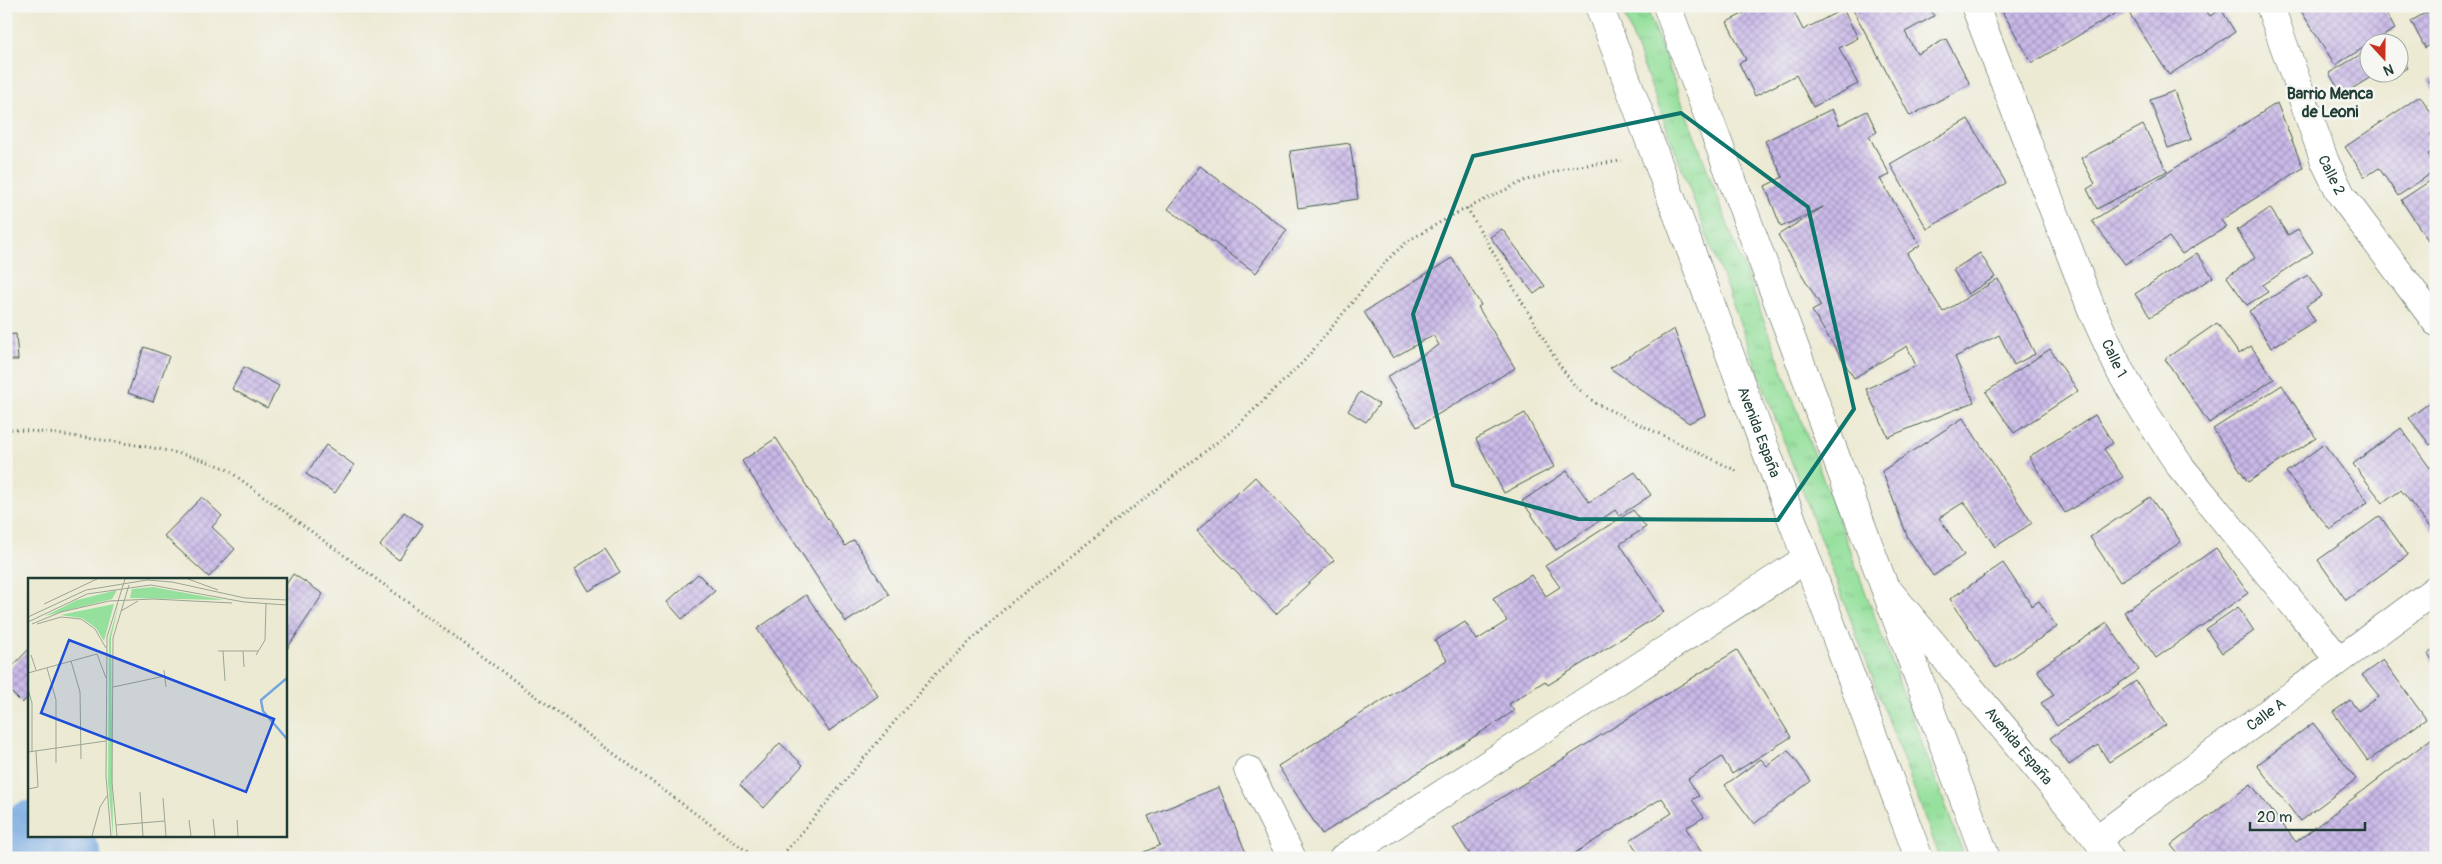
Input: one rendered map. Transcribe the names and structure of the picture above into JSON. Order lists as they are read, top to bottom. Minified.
{"streets":{"street":["Calle 2","Calle 1","Avenida España","Calle A"]},"crossings":[["Calle 1","Calle A"],["Avenida España","Calle A"]],"districts":["Barrio Menca de Leoni"],"scale_bar":"20 m","north":"bottom"}
